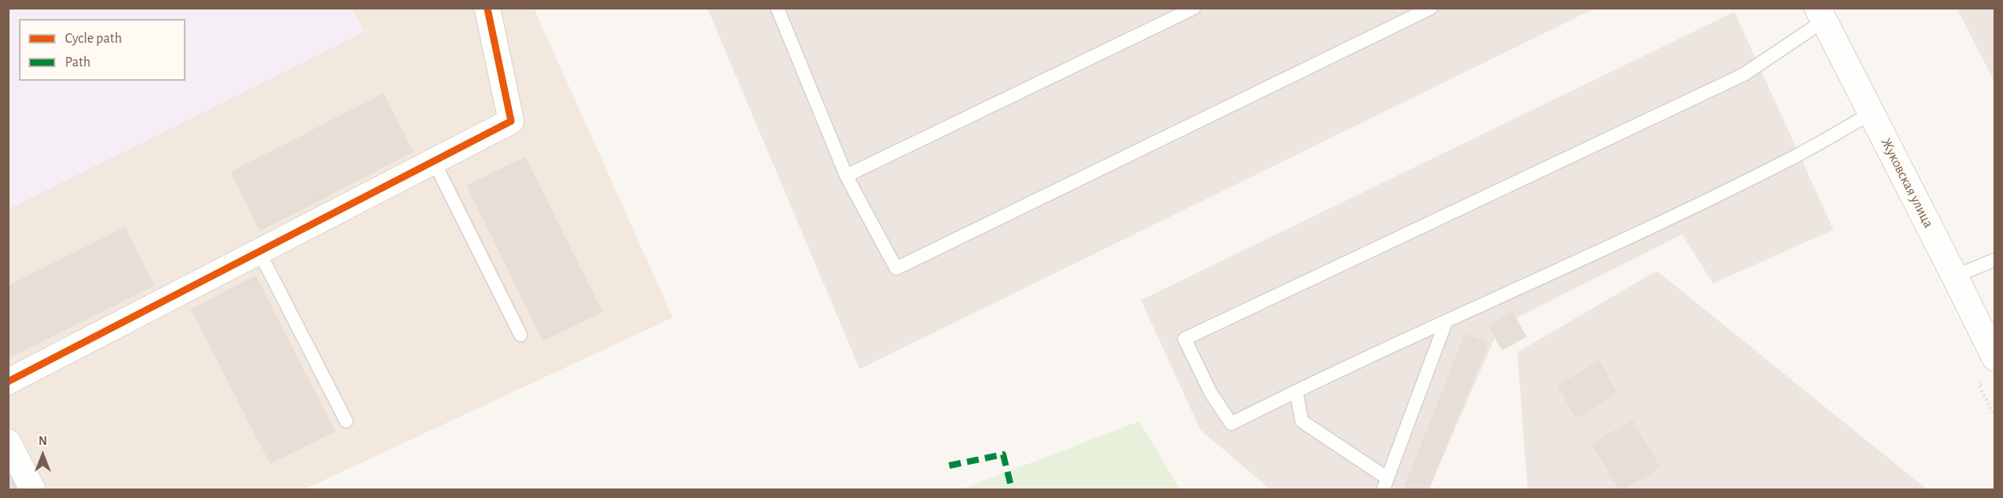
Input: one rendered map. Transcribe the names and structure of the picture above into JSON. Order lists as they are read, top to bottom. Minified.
{"streets":{"main road":["Жуковская улица"]},"legend":["Cycle path","Path"],"north":"top"}
